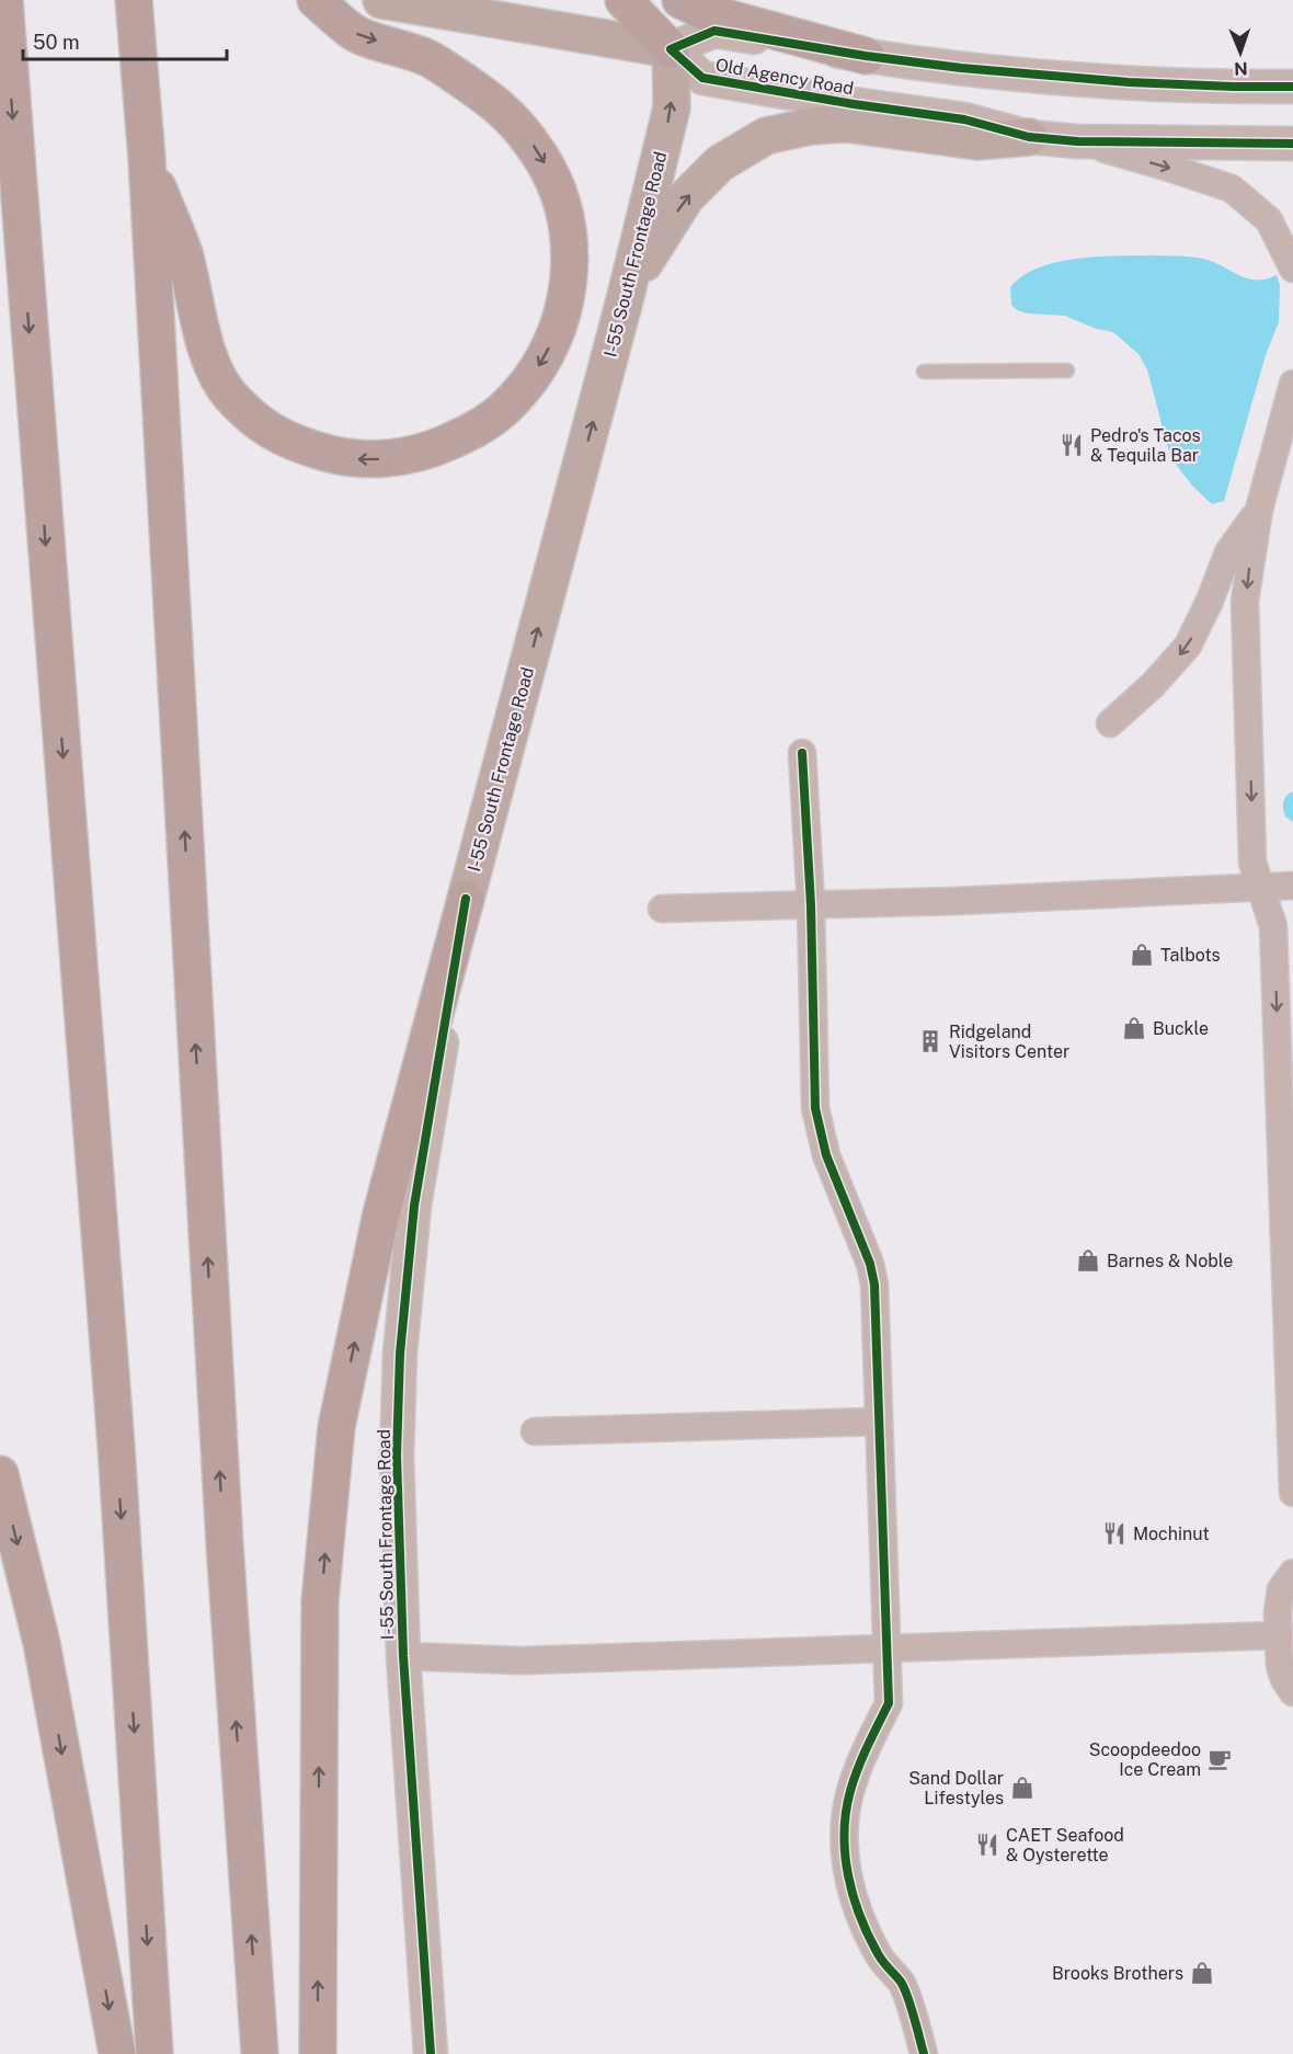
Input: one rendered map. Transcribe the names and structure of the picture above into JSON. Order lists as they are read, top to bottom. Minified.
{"streets":{"main road":["I-55 South Frontage Road"],"street":["Old Agency Road"]},"crossings":[["Old Agency Road","I-55 South Frontage Road"]],"one_way":["I-55 South Frontage Road"],"places":{"restaurant":["Pedro's Tacos & Tequila Bar","Mochinut","CAET Seafood & Oysterette"],"shop":["Talbots","Buckle","Barnes & Noble","Sand Dollar Lifestyles","Brooks Brothers"],"building":["Ridgeland Visitors Center"],"cafe":["Scoopdeedoo Ice Cream"]},"scale_bar":"50 m","north":"bottom"}
